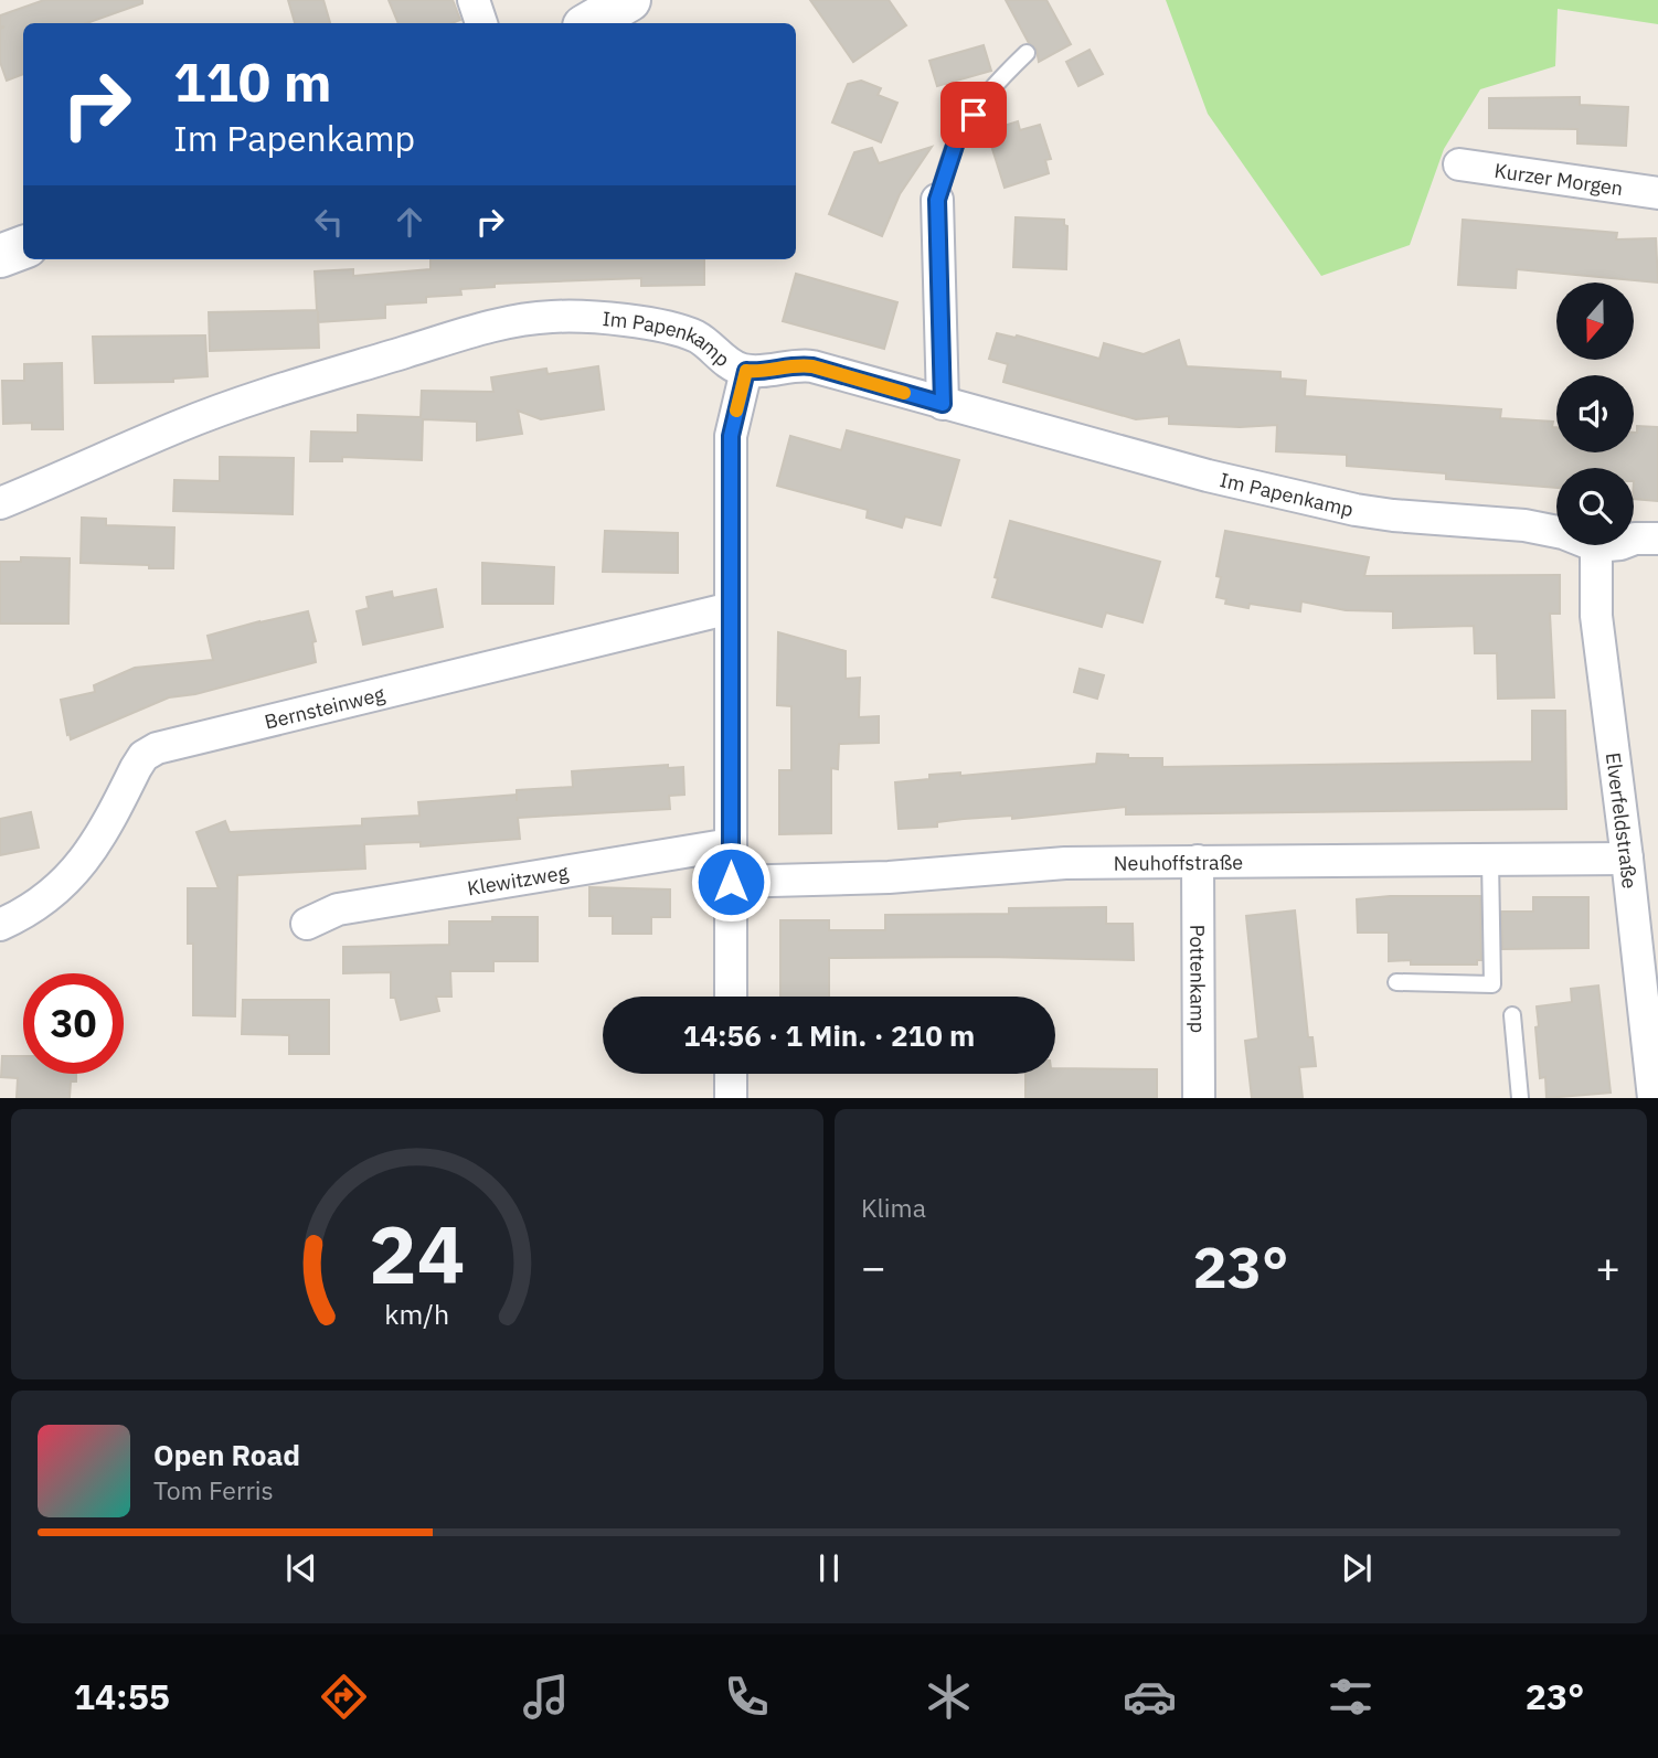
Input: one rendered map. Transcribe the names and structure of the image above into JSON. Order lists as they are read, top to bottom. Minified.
{"streets":{"street":["Kurzer Morgen","Im Papenkamp","Bernsteinweg","Elverfeldstraße","Neuhoffstraße","Klewitzweg","Pottenkamp"]},"crossings":[["Im Papenkamp","Elverfeldstraße"],["Elverfeldstraße","Neuhoffstraße"],["Neuhoffstraße","Pottenkamp"]],"north":"bottom","page":{"turn":["110 m","Im Papenkamp"],"limit":"30","trip":"14:56 · 1 Min. · 210 m","tile":"Klima","heat":["−","23°","+"],"song":["Open Road","Tom Ferris"],"tabs":["14:55","23°"],"gauge":["24","km/h"]}}
